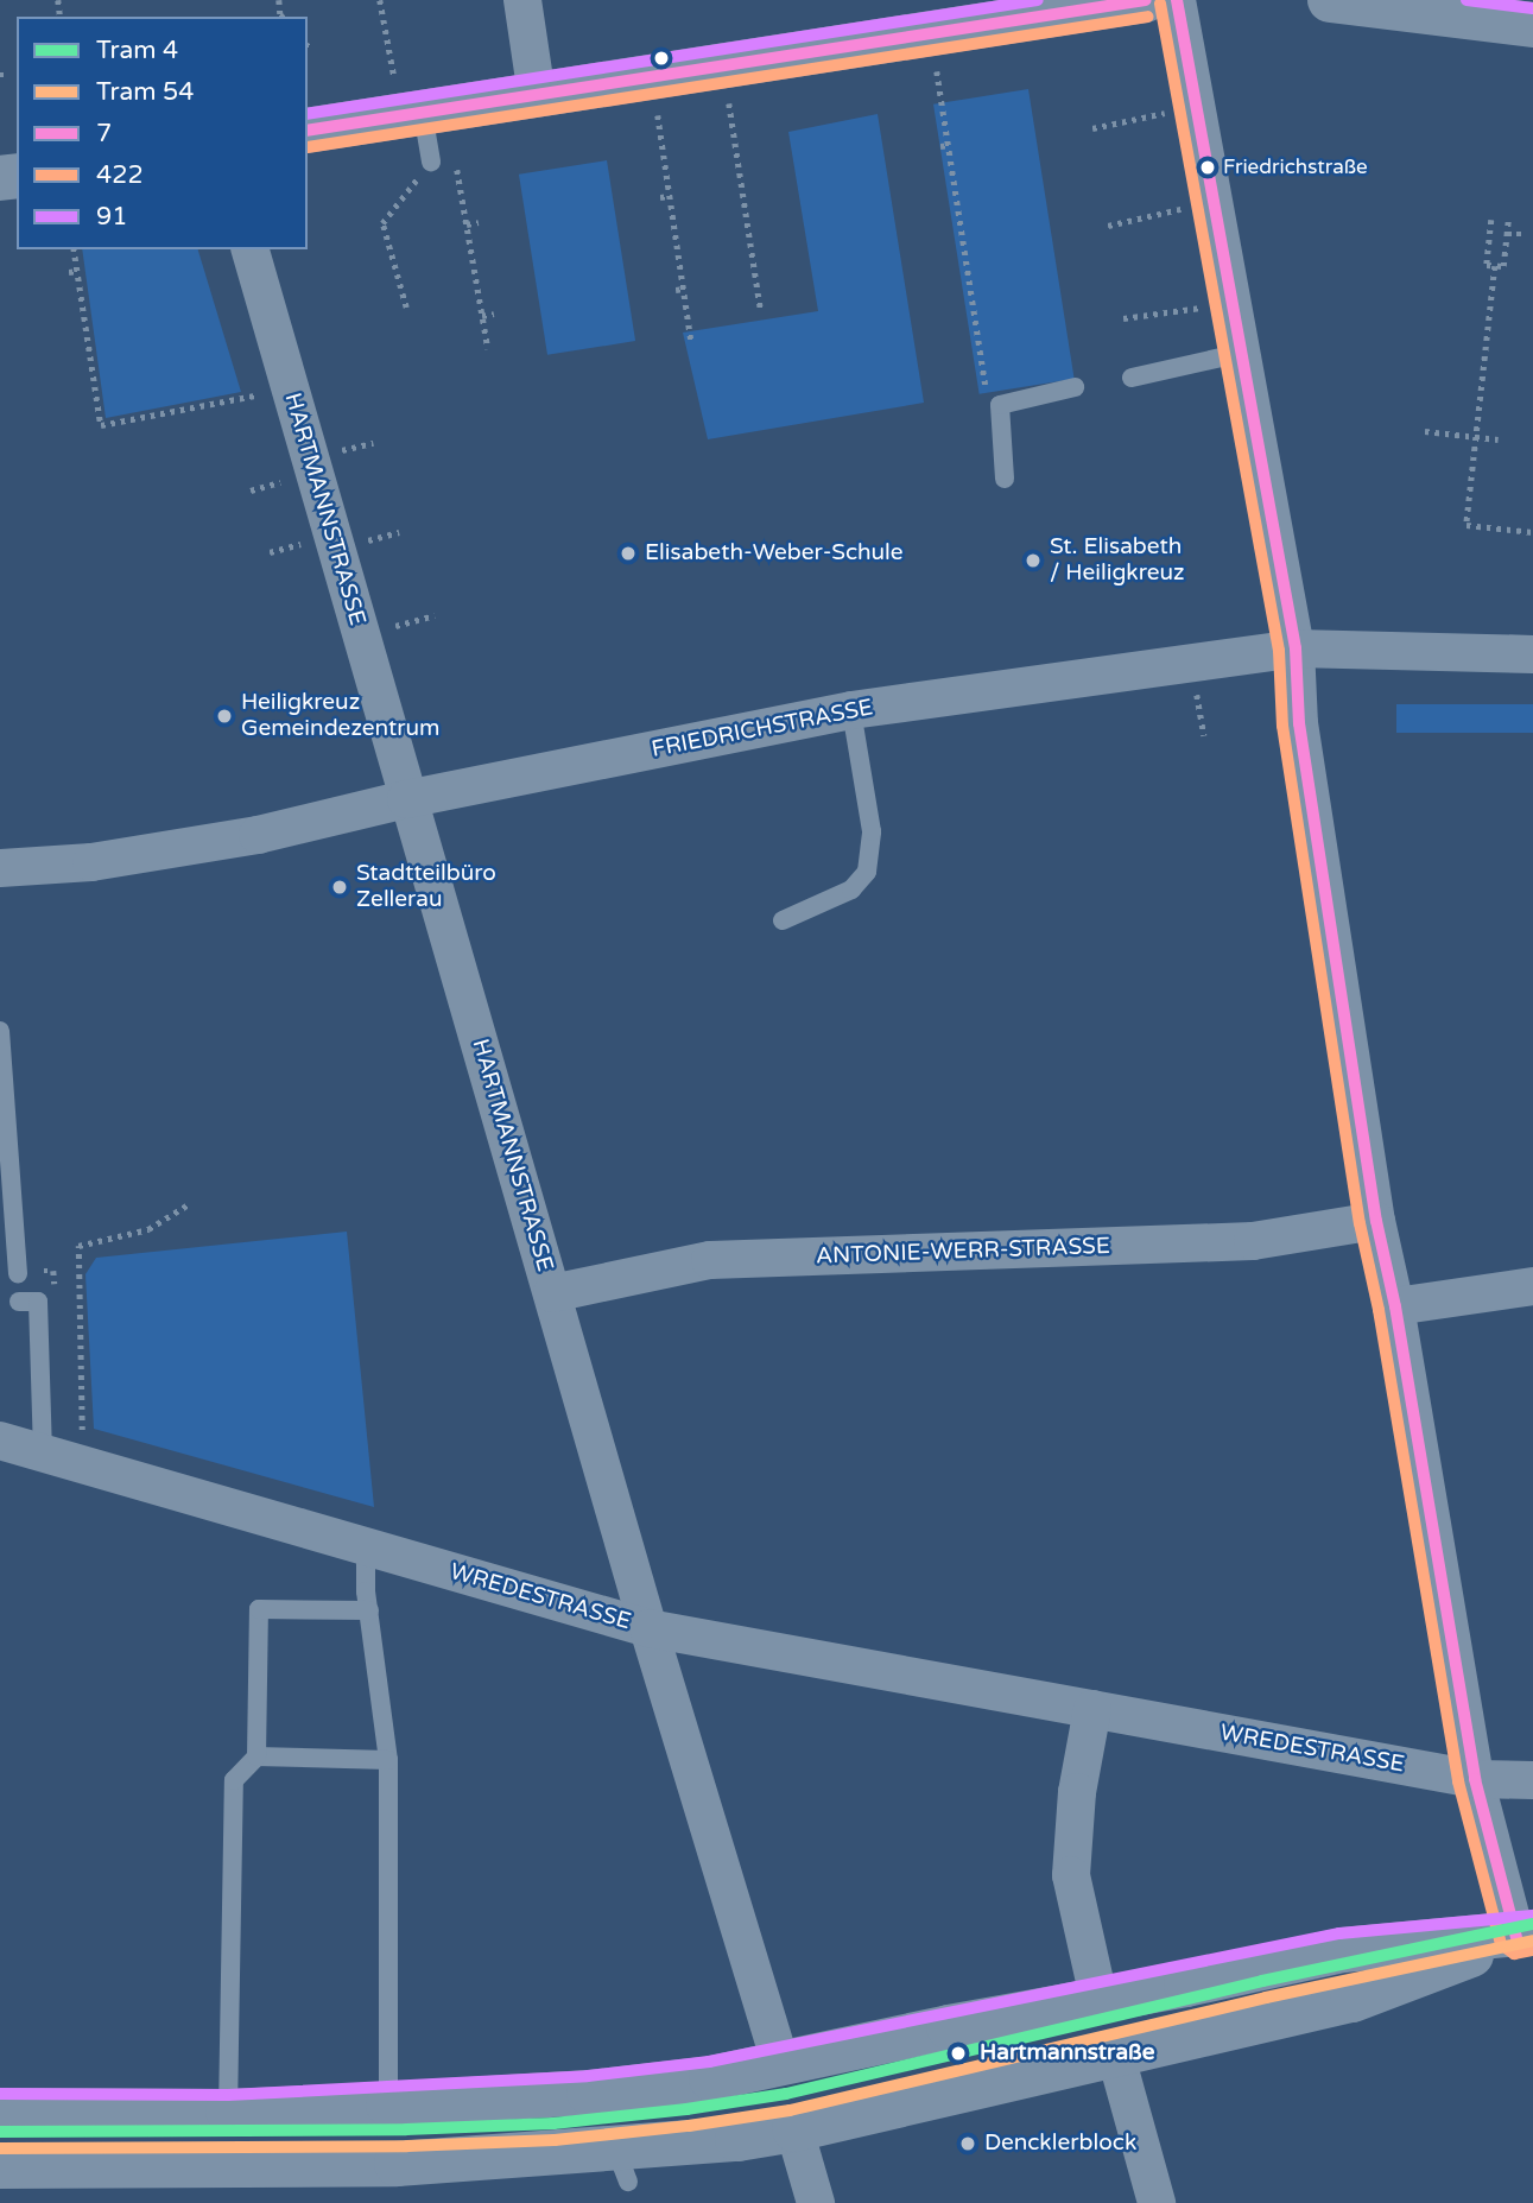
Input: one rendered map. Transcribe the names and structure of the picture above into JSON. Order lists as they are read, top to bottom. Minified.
{"streets":{"street":["HARTMANNSTRASSE","FRIEDRICHSTRASSE","ANTONIE-WERR-STRASSE","WREDESTRASSE"]},"crossings":[["HARTMANNSTRASSE","FRIEDRICHSTRASSE"],["HARTMANNSTRASSE","ANTONIE-WERR-STRASSE"],["HARTMANNSTRASSE","WREDESTRASSE"]],"places":["Friedrichstraße","Elisabeth-Weber-Schule","St. Elisabeth / Heiligkreuz","Heiligkreuz Gemeindezentrum","Stadtteilbüro Zellerau","Hartmannstraße","Dencklerblock"],"lines":["transit line 7","transit line 91","transit line 422","tram line 4","tram line 54"],"legend":["Tram 4","Tram 54","7","422","91"]}
